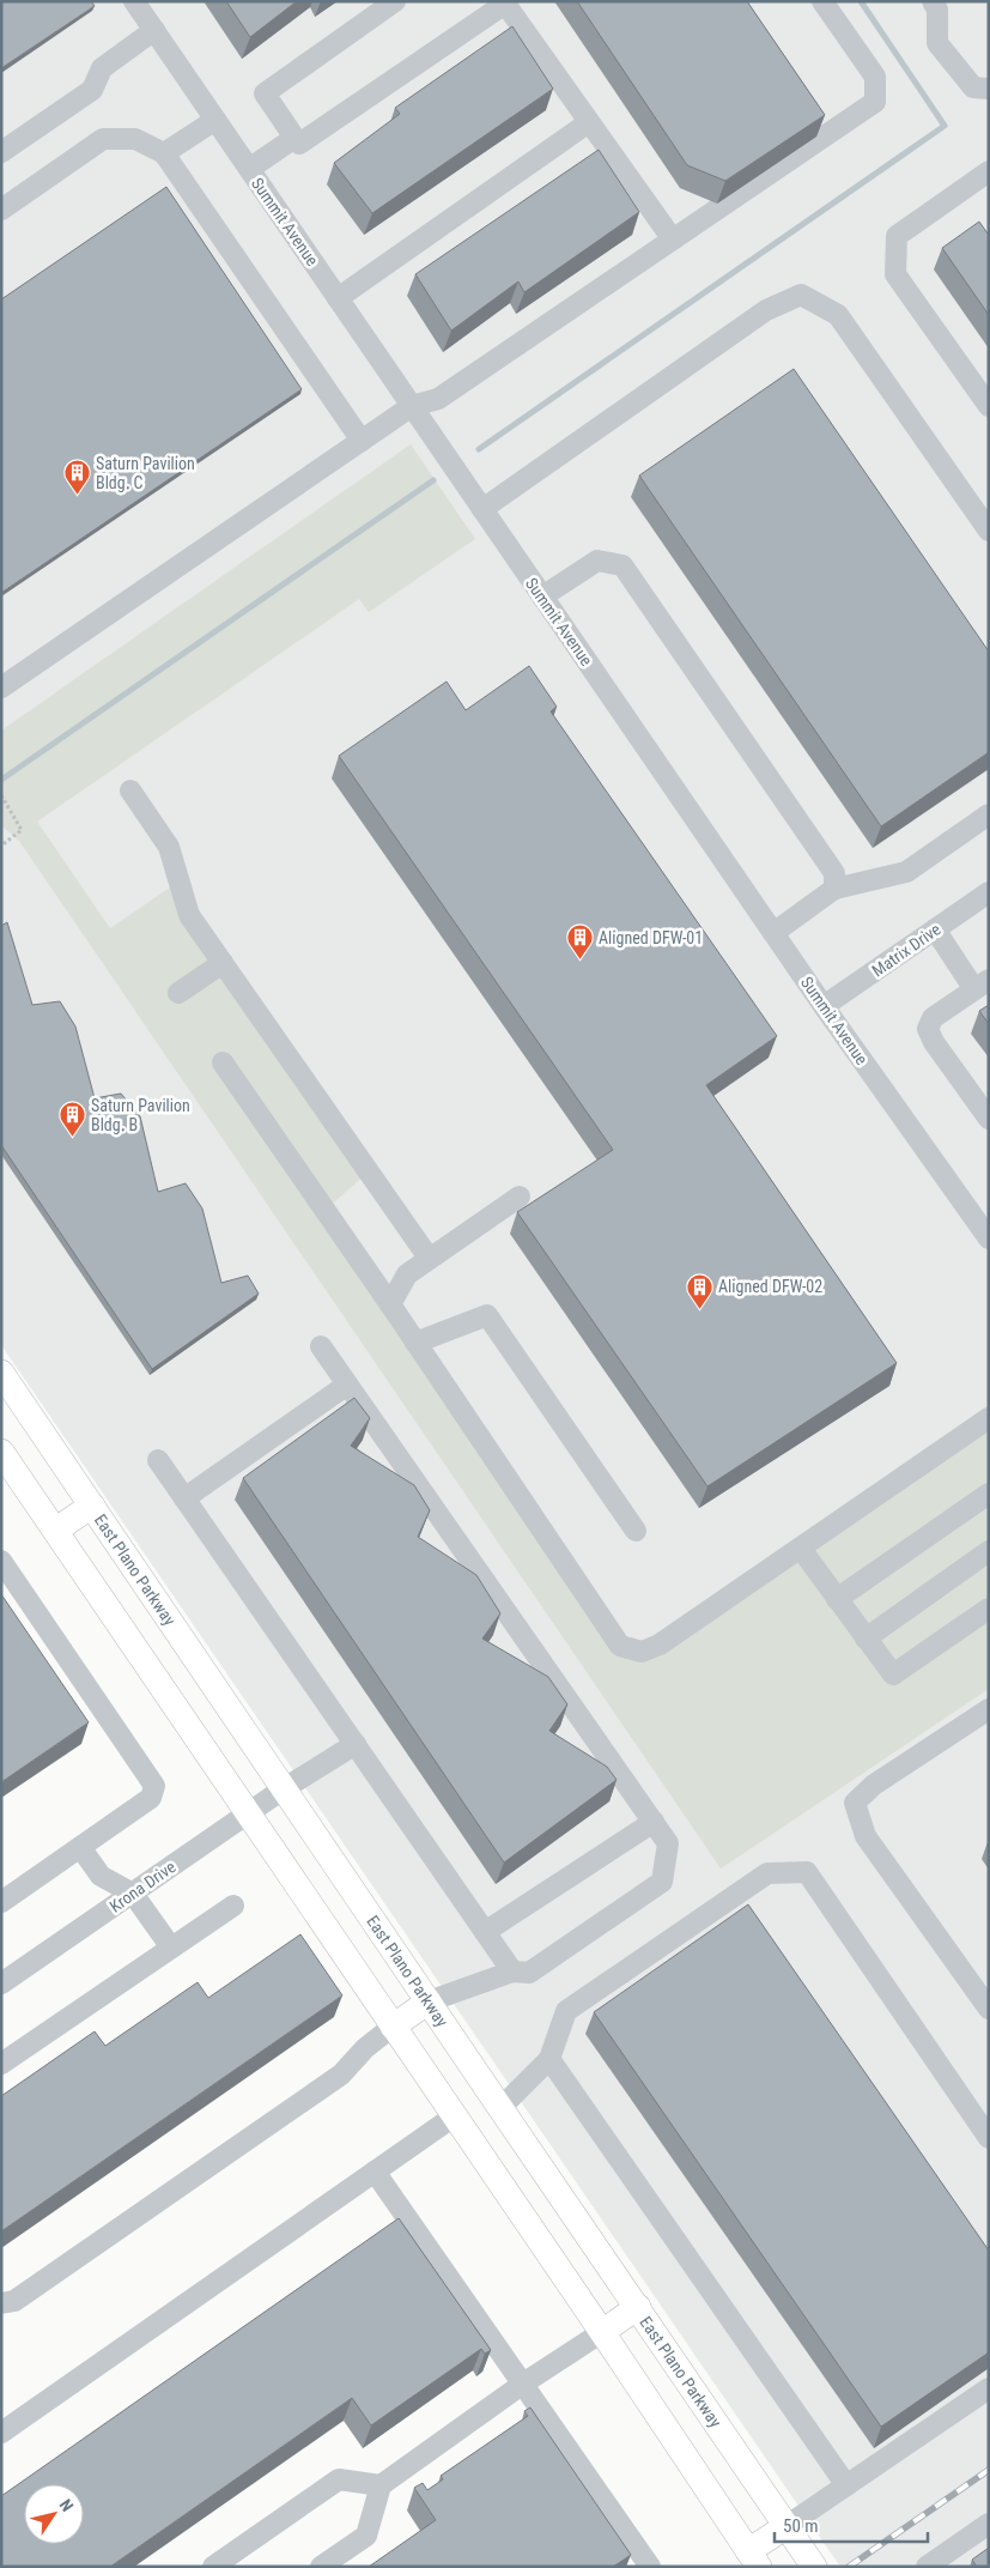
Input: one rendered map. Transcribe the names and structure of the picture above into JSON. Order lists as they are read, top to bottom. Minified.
{"streets":{"main road":["East Plano Parkway"],"street":["Summit Avenue","Matrix Drive","Krona Drive"]},"crossings":[["Summit Avenue","Matrix Drive"],["East Plano Parkway","Krona Drive"]],"places":{"building":["Saturn Pavilion Bldg. C","Aligned DFW-01","Saturn Pavilion Bldg. B","Aligned DFW-02"]},"scale_bar":"50 m","north":"top right"}
